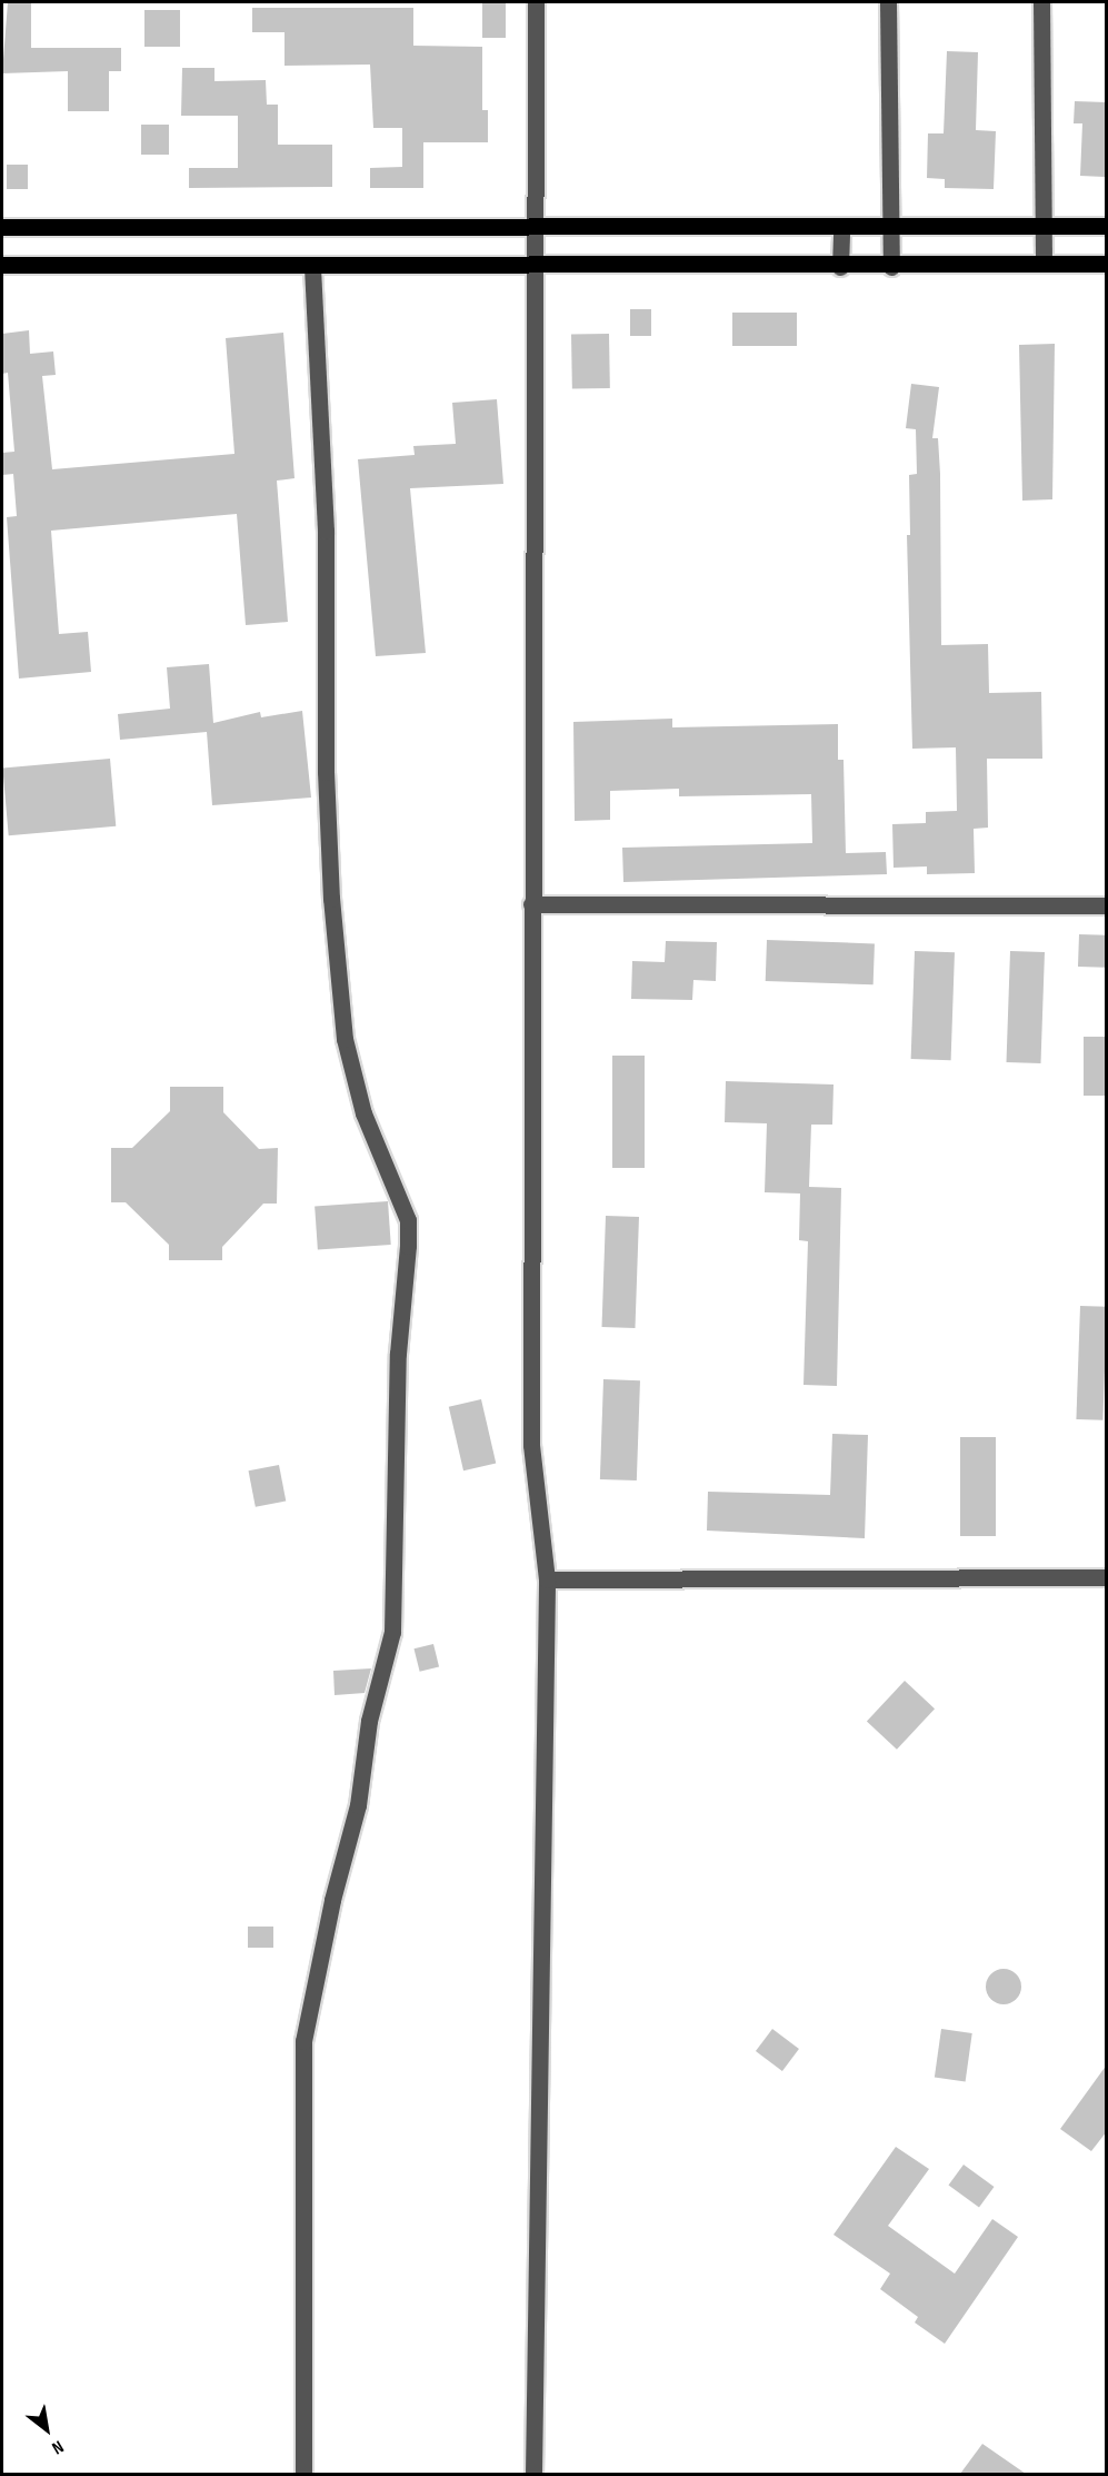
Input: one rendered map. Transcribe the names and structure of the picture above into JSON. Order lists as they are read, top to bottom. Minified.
{"north":"bottom right"}
